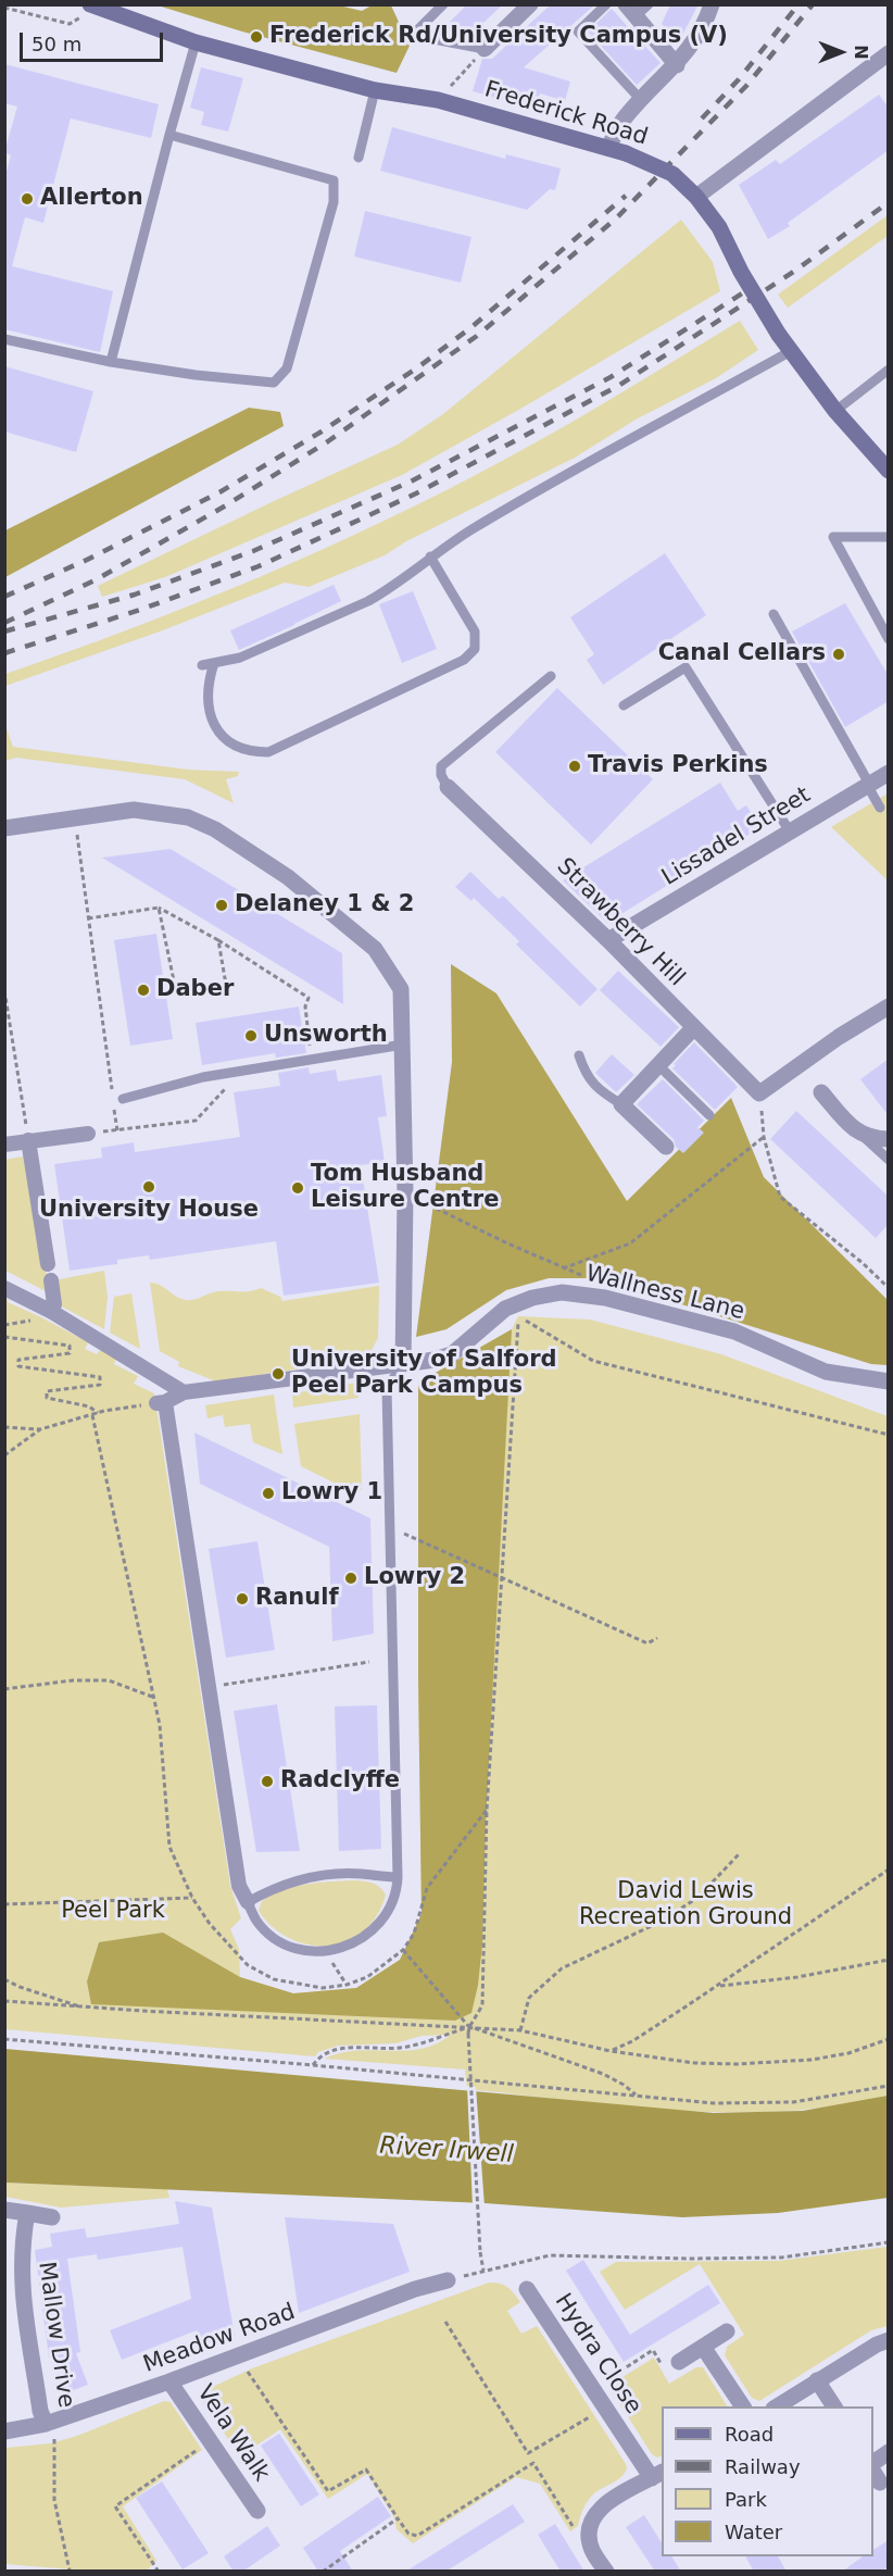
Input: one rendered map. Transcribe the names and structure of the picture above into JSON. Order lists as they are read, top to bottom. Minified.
{"streets":{"main road":["Frederick Road"],"street":["Lissadel Street","Strawberry Hill","Wallness Lane","Mallow Drive","Meadow Road","Hydra Close","Vela Walk"]},"crossings":[["Lissadel Street","Strawberry Hill"],["Mallow Drive","Meadow Road"],["Meadow Road","Vela Walk"]],"water":["River Irwell"],"parks":["David Lewis Recreation Ground","Peel Park"],"places":["Frederick Rd/University Campus (V)","Allerton","Canal Cellars","Travis Perkins","Delaney 1 & 2","Daber","Unsworth","University House","Tom Husband Leisure Centre","University of Salford Peel Park Campus","Lowry 1","Lowry 2","Ranulf","Radclyffe"],"legend":["Road","Railway","Park","Water"],"scale_bar":"50 m","north":"right"}
